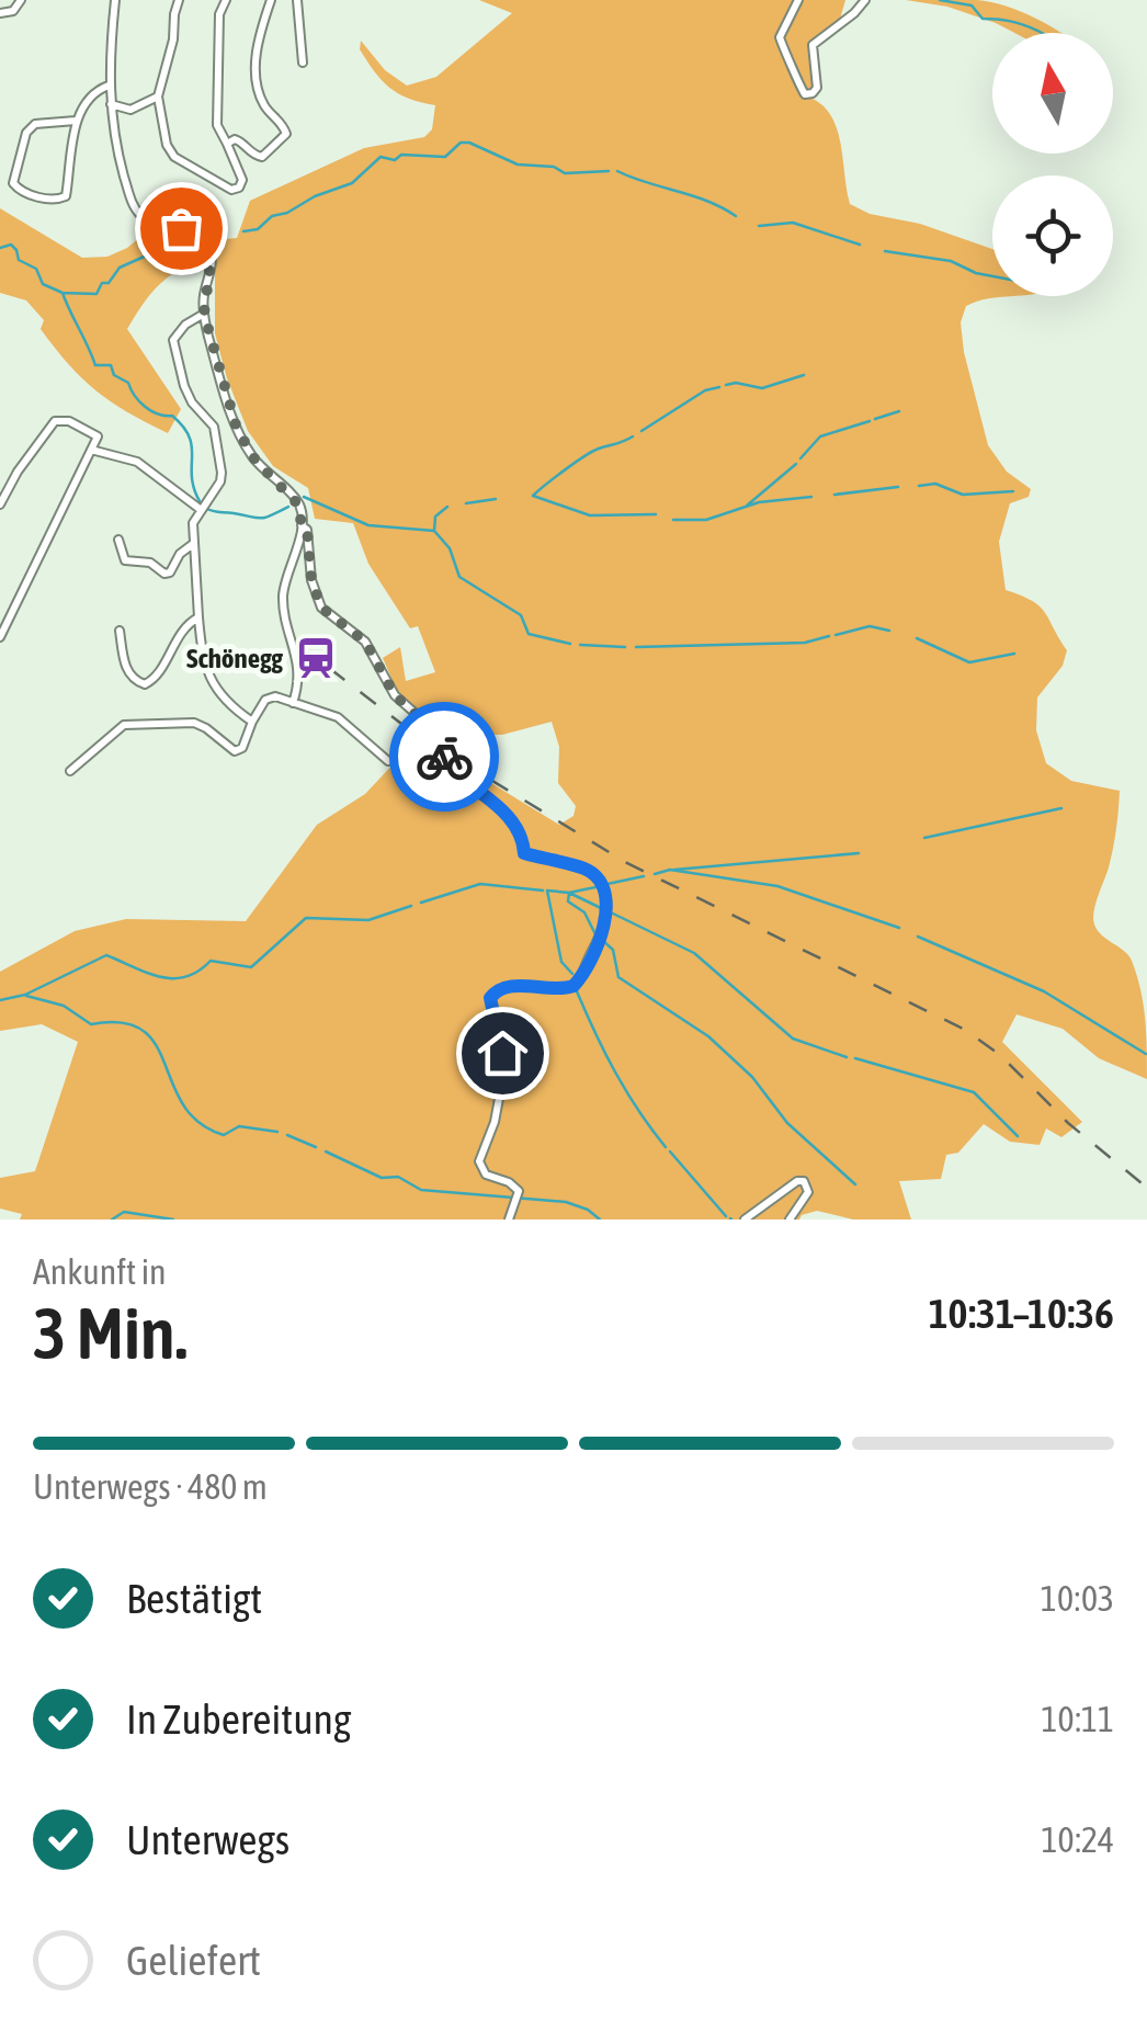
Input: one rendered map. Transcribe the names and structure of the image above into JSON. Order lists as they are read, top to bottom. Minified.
{"places":{"station":["Schönegg"]},"north":"top","page":{"heading":["3 Min.","Ankunft in","10:31–10:36"],"bar":"Unterwegs · 480 m","list":[["Bestätigt","10:03"],["In Zubereitung","10:11"],["Unterwegs","10:24"],"Geliefert"]}}
